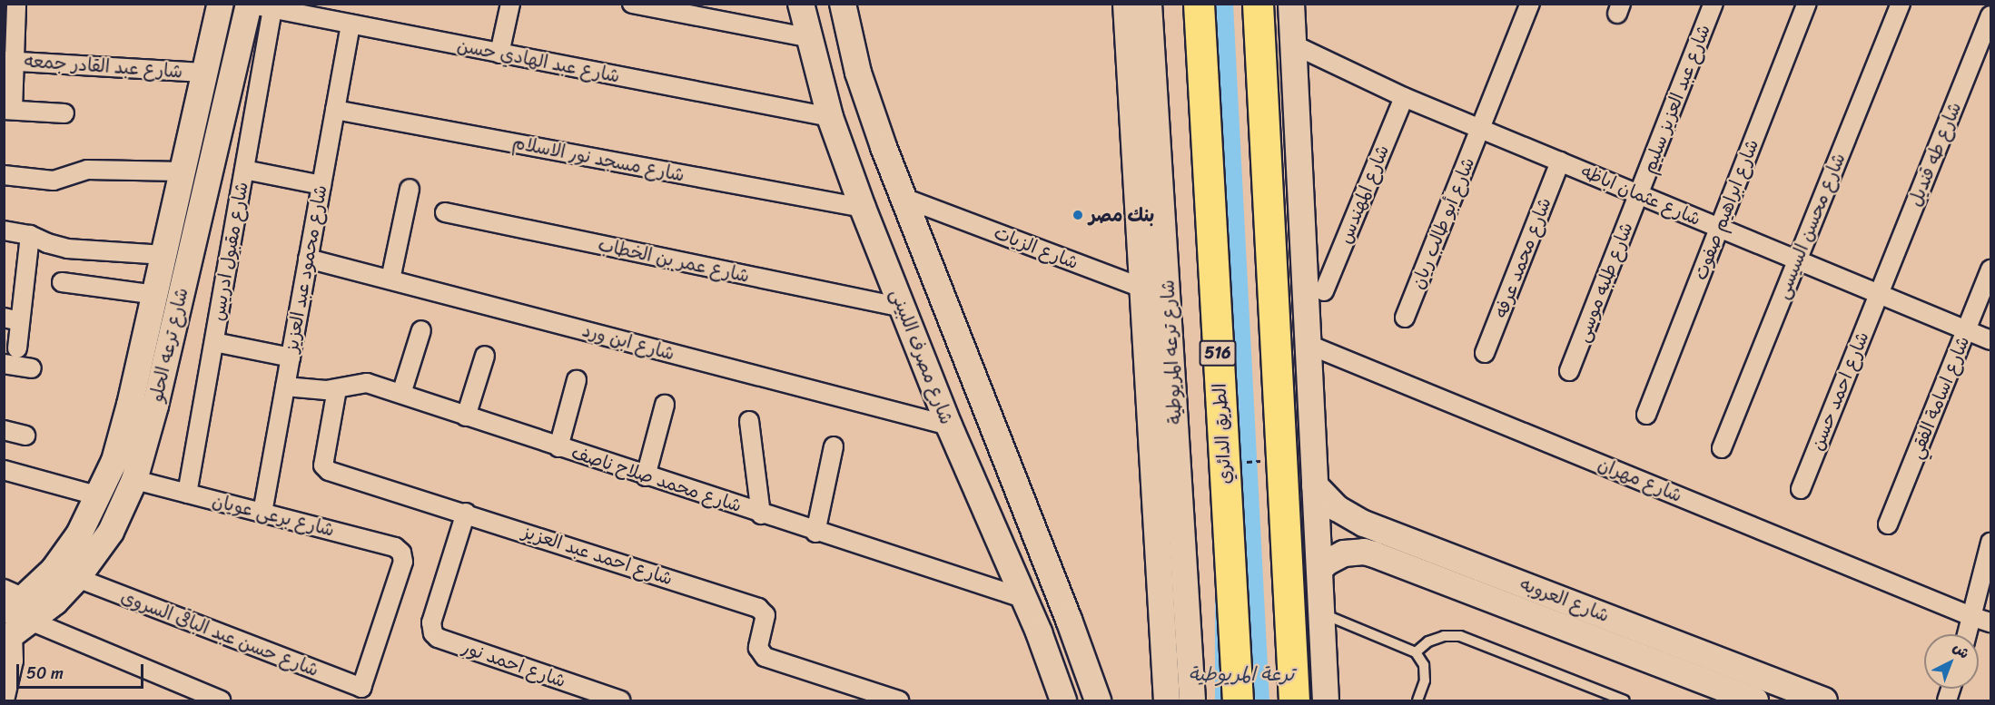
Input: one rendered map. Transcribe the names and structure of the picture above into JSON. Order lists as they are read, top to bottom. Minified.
{"streets":{"highway":["516","الطريق الدائري"],"street":["شارع عبد الهادي حسن","شارع عبد القادر جمعه","شارع عبد العزيز سليم","شارع طه قنديل","شارع مسجد نور الاسلام","شارع المهندس","شارع عثمان اباظه","شارع ابراهيم صفوت","شارع أبو طالب ريان","شارع محسن السيسى","شارع الزيات","شارع مقبول ادريس","شارع محمد عرفه","شارع عمر بن الخطاب","شارع محمود عبد العزيز","شارع طلبه موسى","شارع ابن ورد","شارع ترعه الحلو","شارع ترعه المريوطية","شارع مصرف اللبينى","شارع احمد حسن","شارع اسامة الفقي","شارع محمد صلاح ناصف","شارع مهران","شارع برعى عويان","شارع احمد عبد العزيز","شارع العروبه","شارع حسن عبد الباقى السروى","شارع احمد نور"]},"crossings":[["شارع عبد الهادي حسن","شارع مقبول ادريس"],["شارع عبد الهادي حسن","شارع محمود عبد العزيز"],["شارع عبد الهادي حسن","شارع ترعه الحلو"],["شارع عبد الهادي حسن","شارع مصرف اللبينى"],["شارع عبد القادر جمعه","شارع ترعه الحلو"],["شارع عبد العزيز سليم","شارع عثمان اباظه"],["شارع عبد العزيز سليم","شارع طلبه موسى"],["شارع طه قنديل","شارع عثمان اباظه"],["شارع طه قنديل","شارع احمد حسن"],["شارع مسجد نور الاسلام","شارع محمود عبد العزيز"],["شارع مسجد نور الاسلام","شارع مصرف اللبينى"],["شارع المهندس","شارع عثمان اباظه"],["شارع عثمان اباظه","شارع ابراهيم صفوت"],["شارع عثمان اباظه","شارع أبو طالب ريان"],["شارع عثمان اباظه","شارع محسن السيسى"],["شارع عثمان اباظه","شارع محمد عرفه"],["شارع عثمان اباظه","شارع طلبه موسى"],["شارع عثمان اباظه","شارع احمد حسن"],["شارع عثمان اباظه","شارع اسامة الفقي"],["شارع الزيات","شارع ترعه المريوطية"],["شارع مقبول ادريس","شارع ترعه الحلو"],["شارع مقبول ادريس","شارع برعى عويان"],["شارع عمر بن الخطاب","شارع مصرف اللبينى"],["شارع محمود عبد العزيز","شارع ابن ورد"],["شارع محمود عبد العزيز","شارع محمد صلاح ناصف"],["شارع محمود عبد العزيز","شارع برعى عويان"],["شارع ابن ورد","شارع مصرف اللبينى"],["شارع ترعه الحلو","شارع برعى عويان"],["شارع ترعه الحلو","شارع حسن عبد الباقى السروى"],["شارع مصرف اللبينى","شارع محمد صلاح ناصف"],["شارع محمد صلاح ناصف","شارع احمد عبد العزيز"],["شارع برعى عويان","شارع حسن عبد الباقى السروى"],["شارع احمد عبد العزيز","شارع احمد نور"]],"water":["ترعة المريوطية"],"places":["بنك مصر"],"scale_bar":"50 m","north":"top right"}
